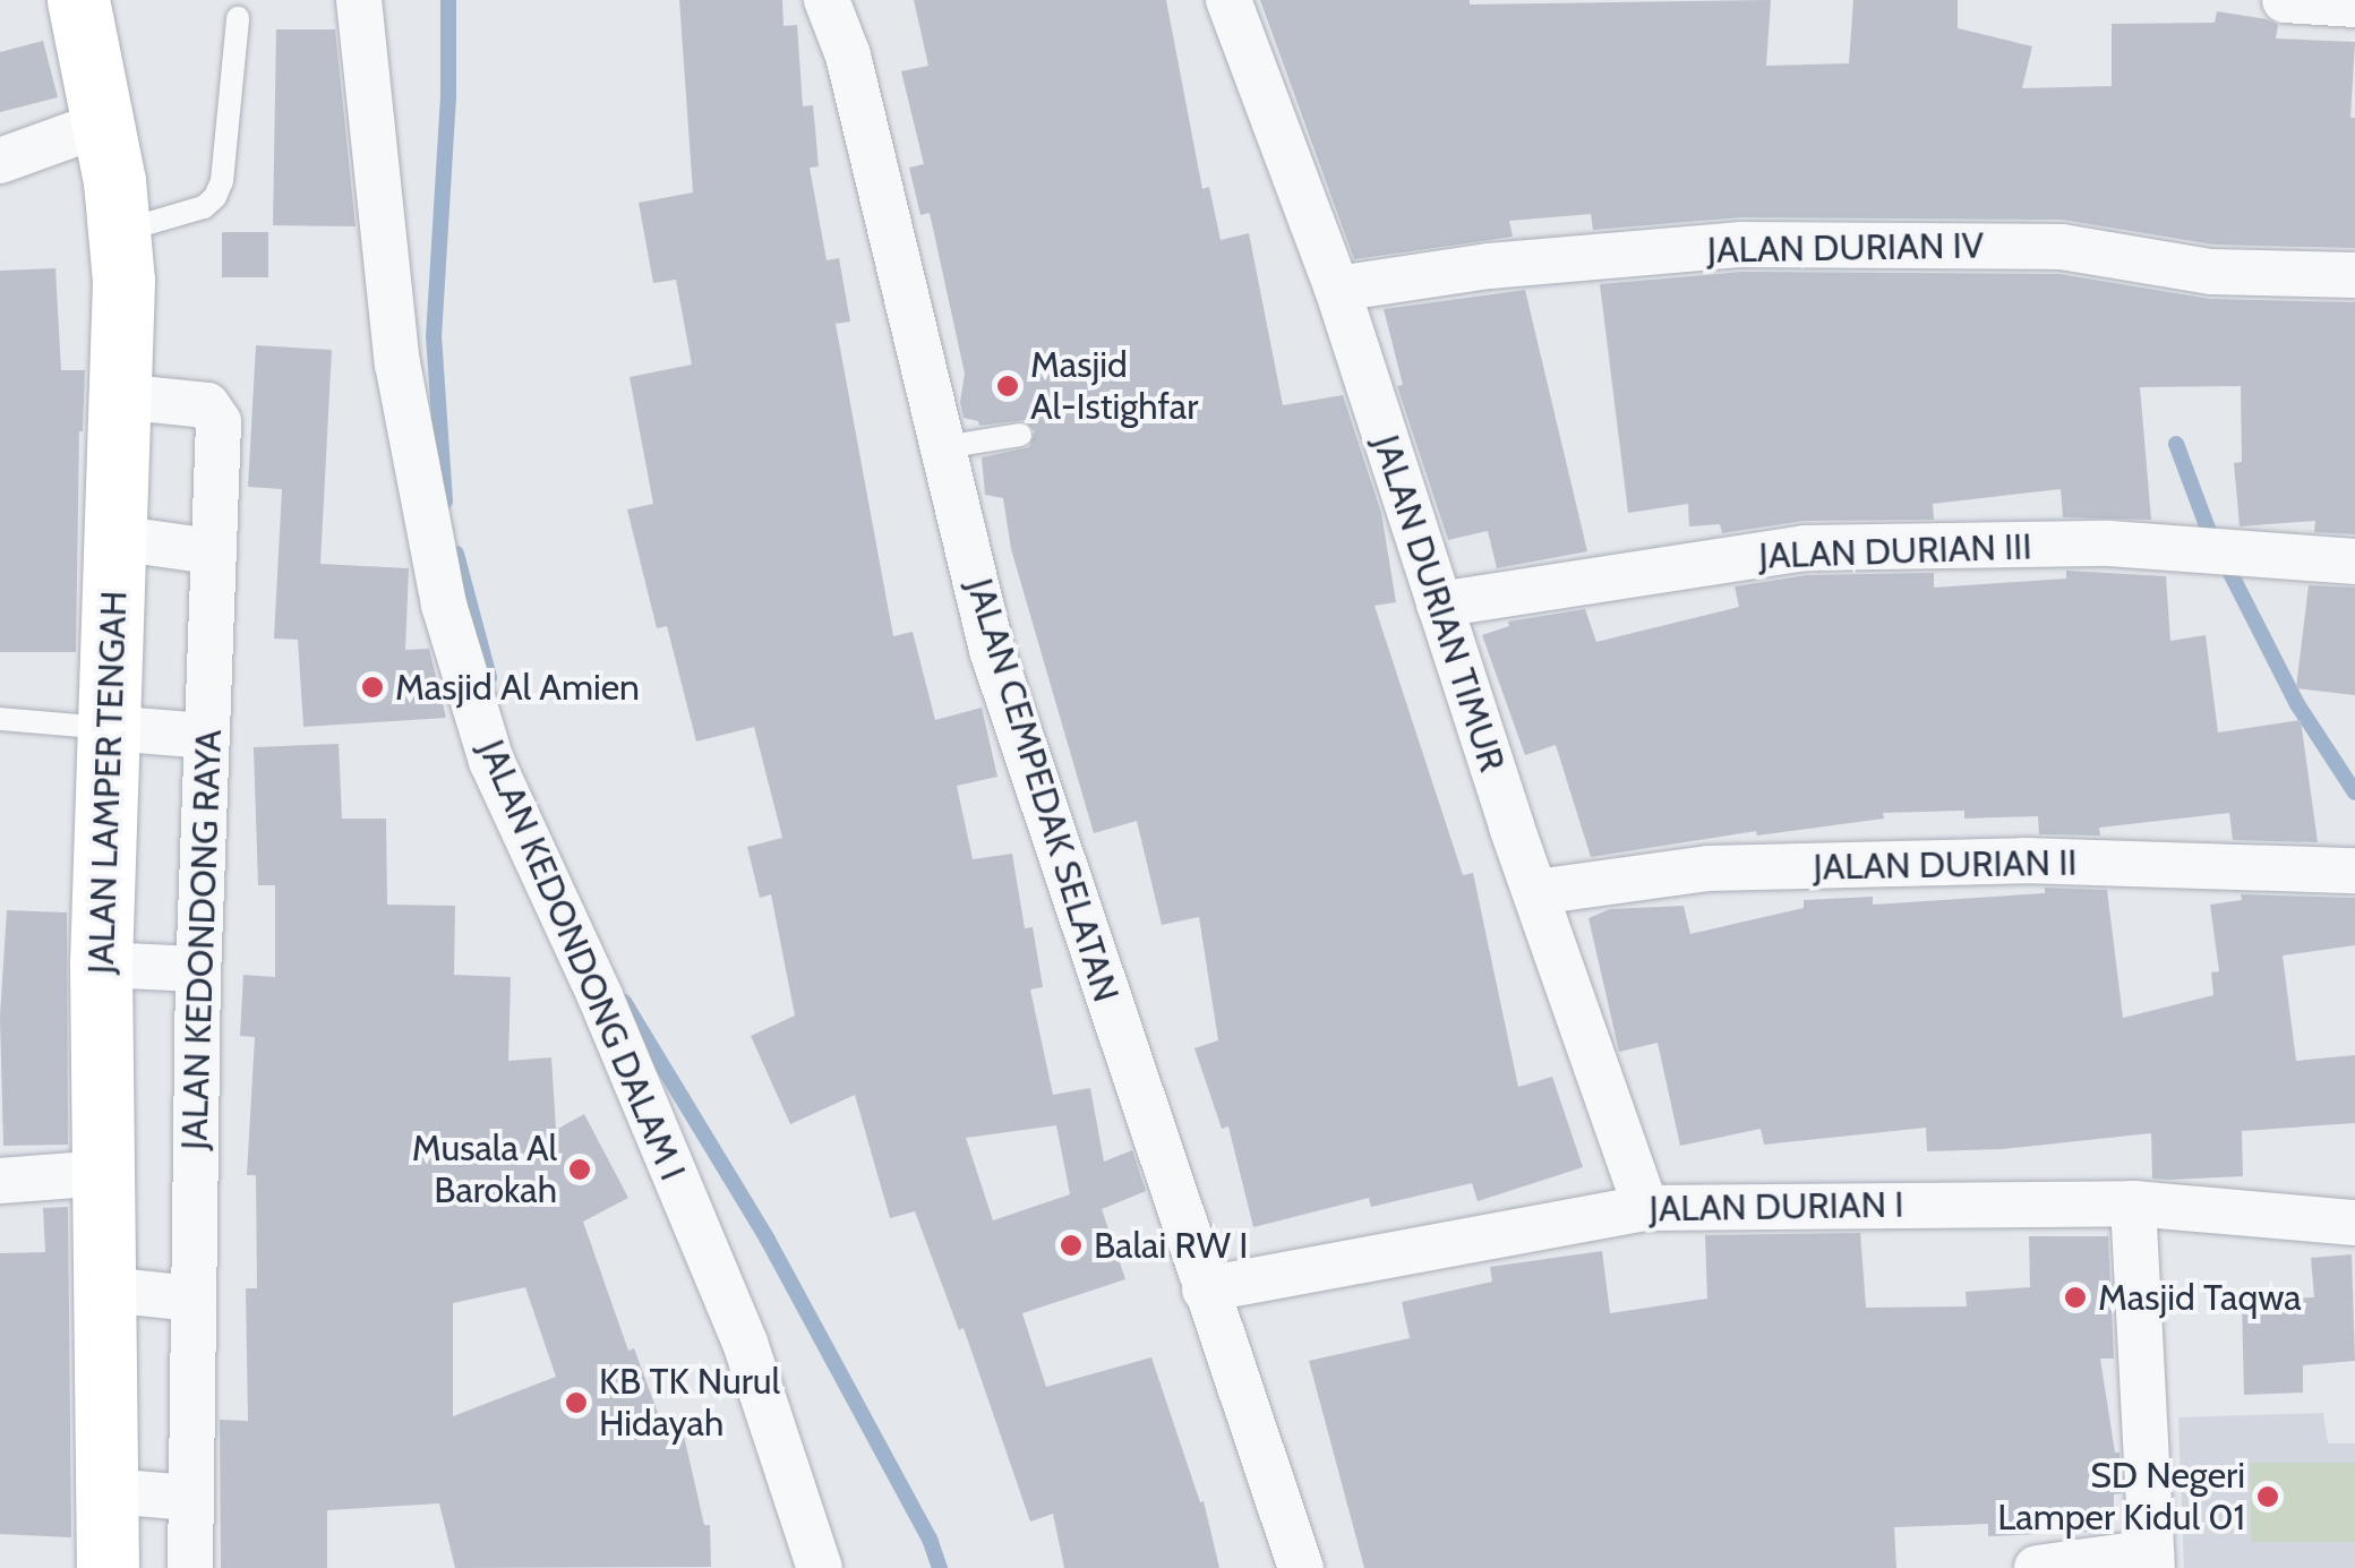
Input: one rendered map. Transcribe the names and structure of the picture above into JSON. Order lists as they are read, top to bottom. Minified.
{"streets":{"main road":["JALAN LAMPER TENGAH"],"street":["JALAN DURIAN IV","JALAN DURIAN III","JALAN DURIAN TIMUR","JALAN CEMPEDAK SELATAN","JALAN DURIAN II","JALAN KEDONDONG RAYA","JALAN KEDONDONG DALAM I","JALAN DURIAN I"]},"crossings":[["JALAN DURIAN IV","JALAN DURIAN TIMUR"],["JALAN DURIAN III","JALAN DURIAN TIMUR"],["JALAN DURIAN TIMUR","JALAN DURIAN II"],["JALAN DURIAN TIMUR","JALAN DURIAN I"],["JALAN LAMPER TENGAH","JALAN KEDONDONG RAYA"],["JALAN CEMPEDAK SELATAN","JALAN DURIAN I"]],"places":["Masjid Al-Istighfar","Masjid Al Amien","Musala Al Barokah","Balai RW I","Masjid Taqwa","KB TK Nurul Hidayah","SD Negeri Lamper Kidul 01"]}
